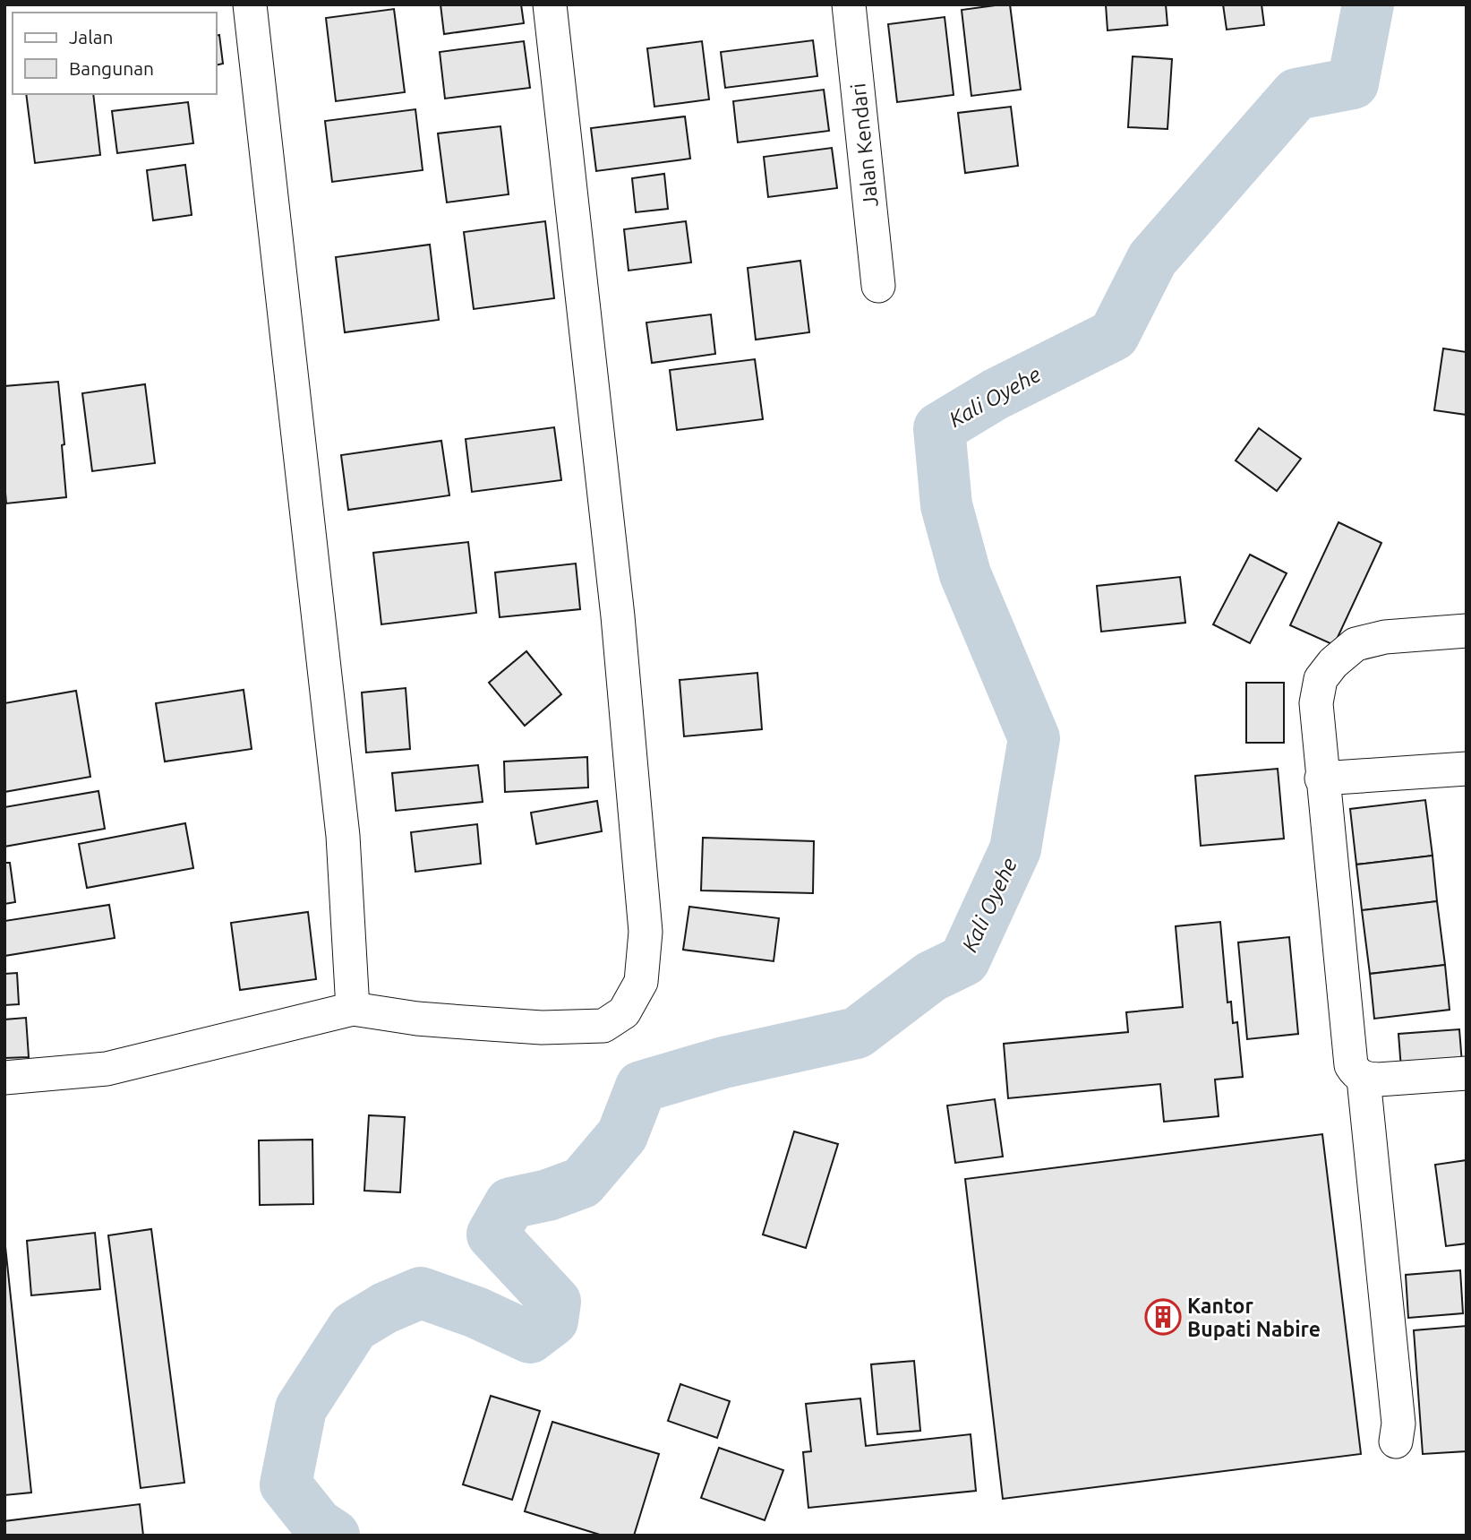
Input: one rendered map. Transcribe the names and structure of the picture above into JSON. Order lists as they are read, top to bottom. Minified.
{"streets":{"street":["Jalan Kendari"]},"water":["Kali Oyehe"],"places":{"building":["Kantor Bupati Nabire"]},"legend":["Jalan","Bangunan"]}
